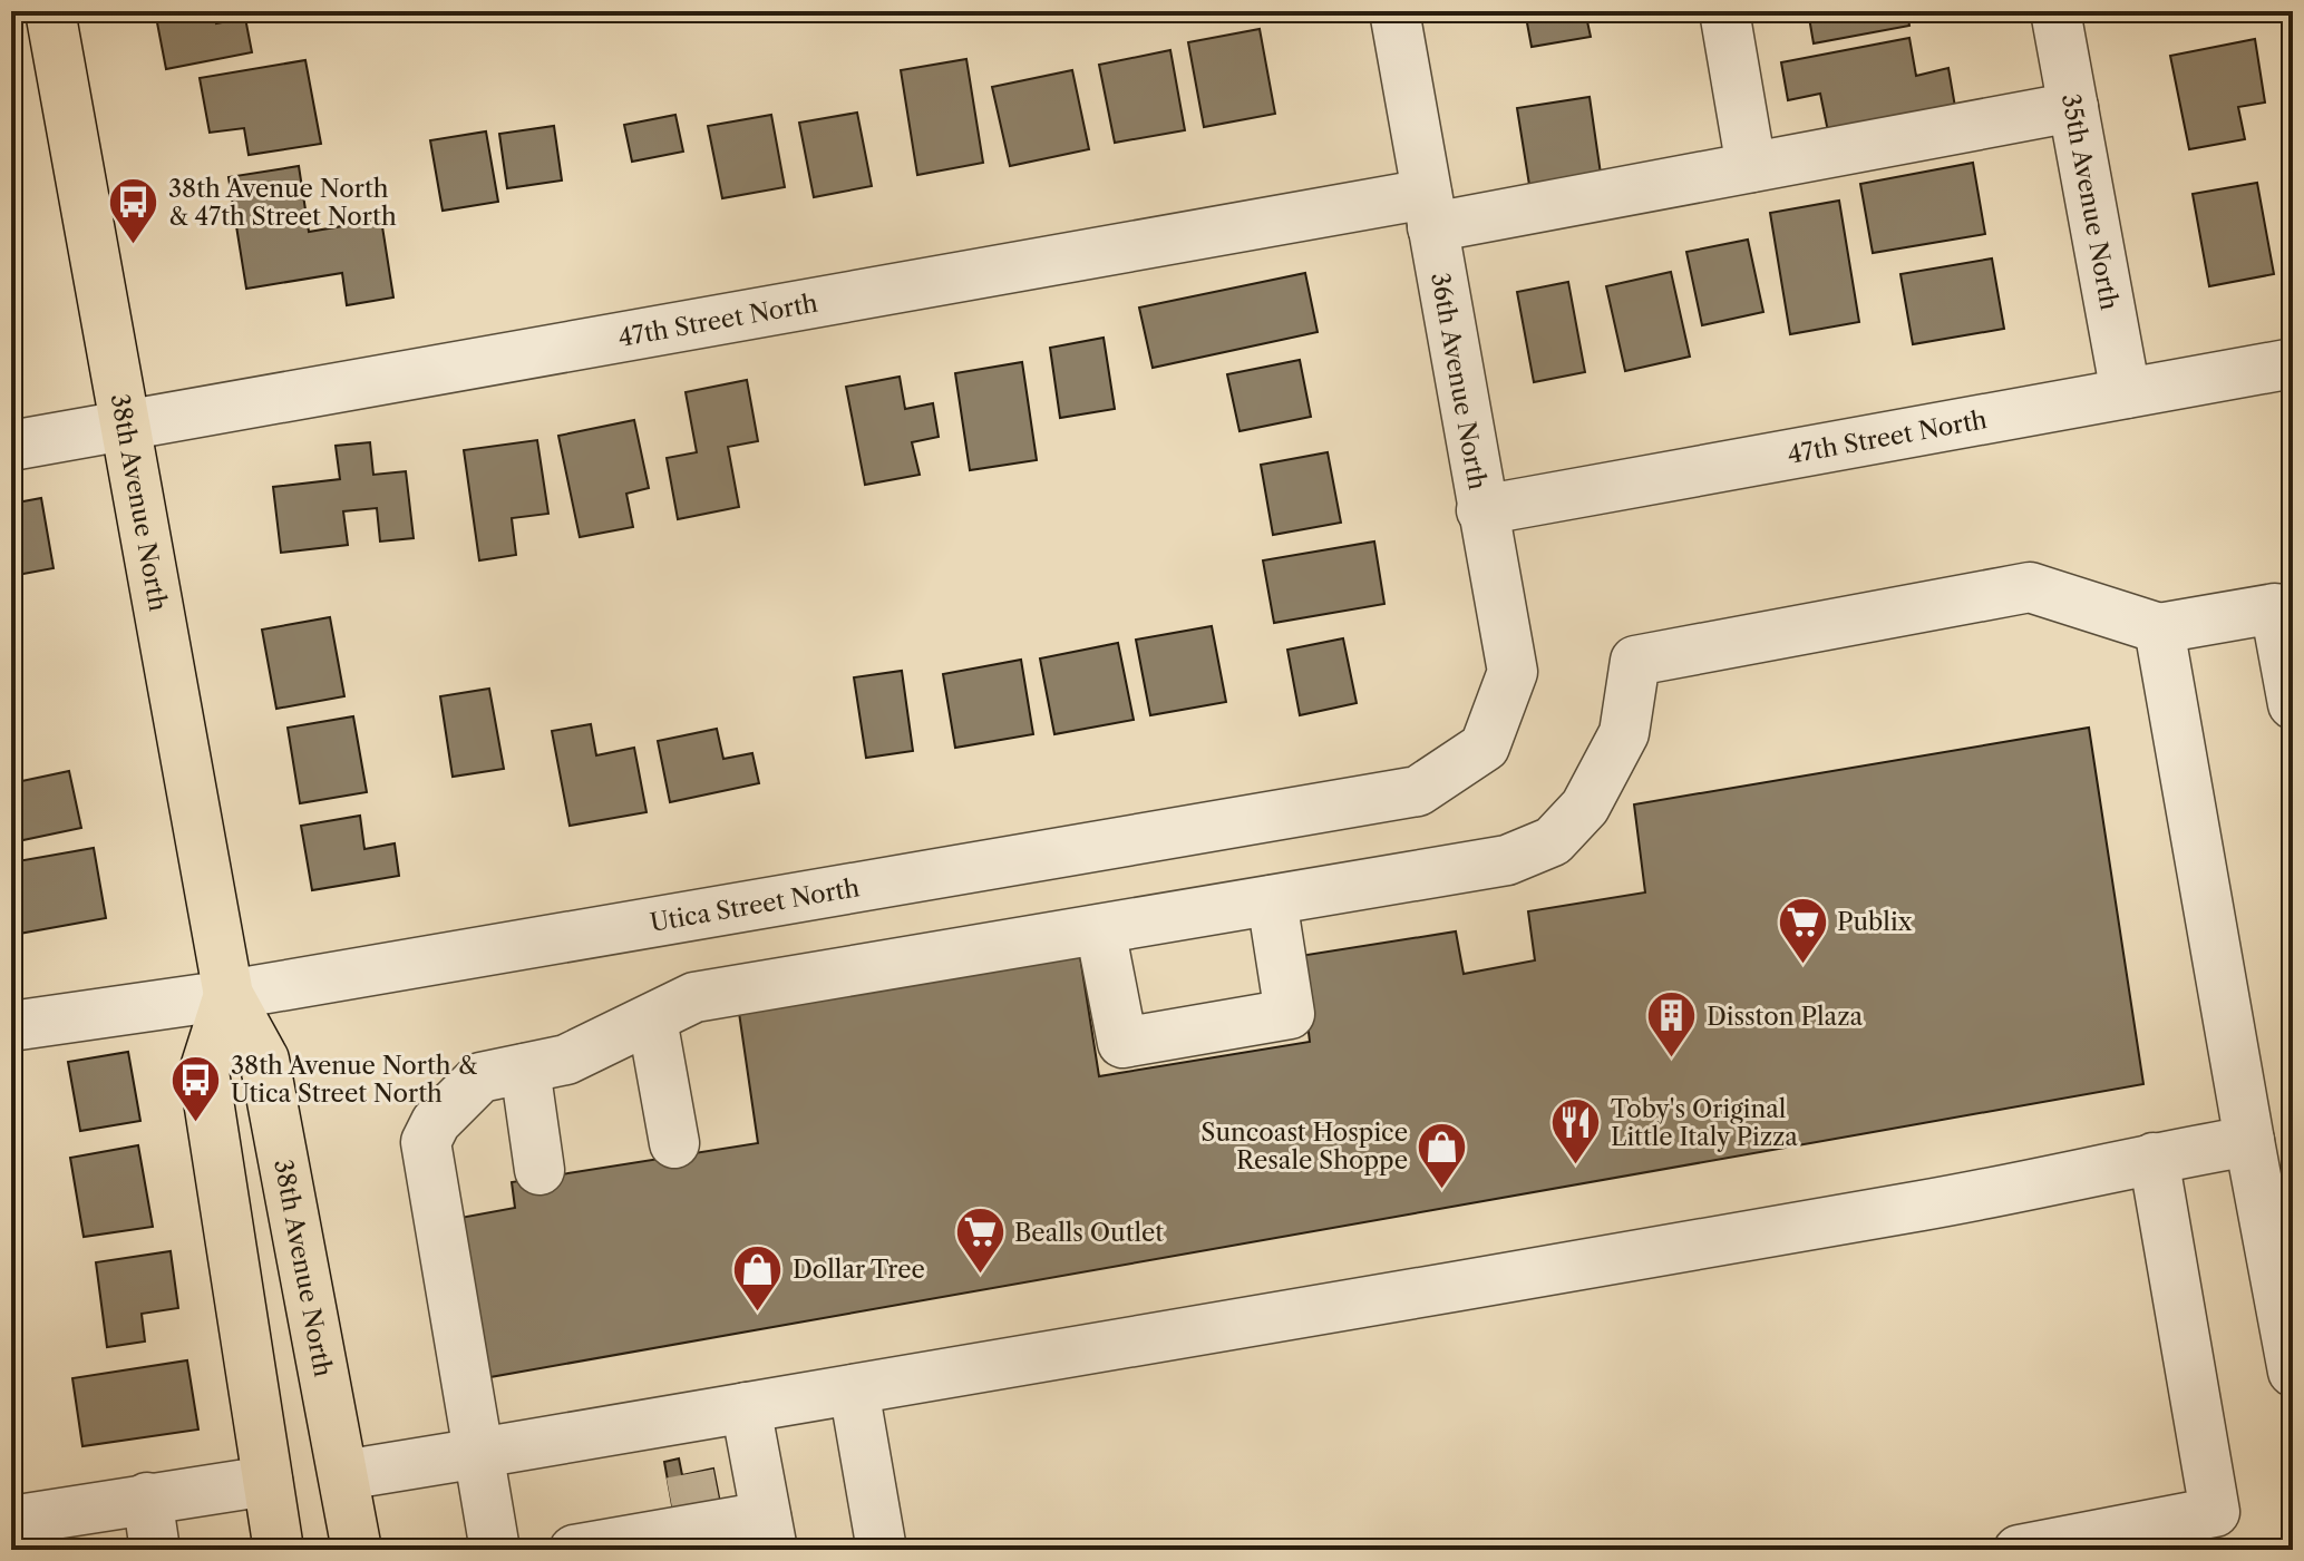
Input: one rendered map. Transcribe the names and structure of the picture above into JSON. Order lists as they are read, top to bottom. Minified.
{"streets":{"main road":["38th Avenue North"],"street":["35th Avenue North","47th Street North","36th Avenue North","Utica Street North"]},"crossings":[["35th Avenue North","47th Street North"],["47th Street North","36th Avenue North"],["47th Street North","38th Avenue North"],["36th Avenue North","Utica Street North"],["38th Avenue North","Utica Street North"]],"places":{"bus stop":["38th Avenue North & 47th Street North","38th Avenue North & Utica Street North"],"supermarket":["Publix","Bealls Outlet"],"building":["Disston Plaza"],"restaurant":["Toby's Original Little Italy Pizza"],"shop":["Suncoast Hospice Resale Shoppe","Dollar Tree"]}}
